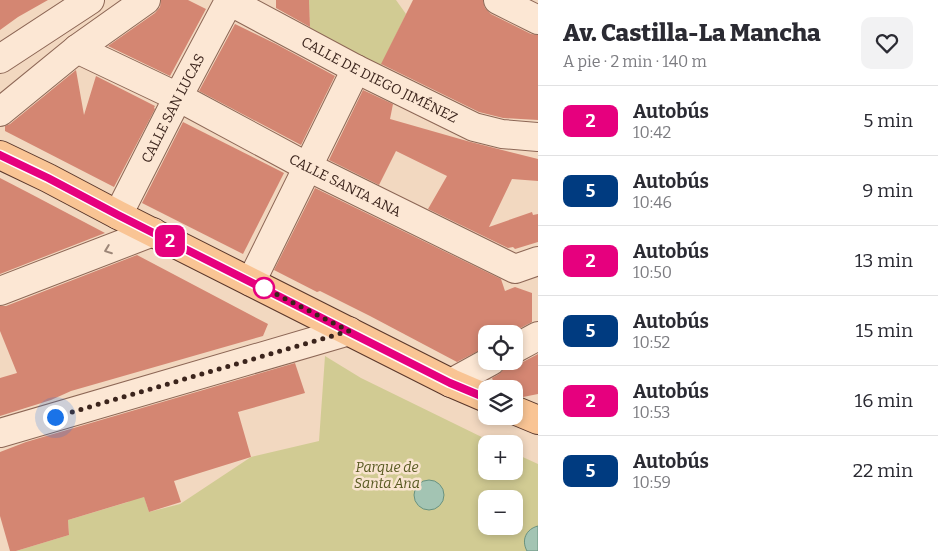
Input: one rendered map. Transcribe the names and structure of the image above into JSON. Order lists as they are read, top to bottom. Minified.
{"streets":{"street":["CALLE DE DIEGO JIMÉNEZ","CALLE SAN LUCAS","CALLE SANTA ANA"]},"crossings":[["CALLE DE DIEGO JIMÉNEZ","CALLE SAN LUCAS"],["CALLE SAN LUCAS","CALLE SANTA ANA"]],"parks":["Parque de Santa Ana"],"lines":["bus line 2"],"page":{"on_map":"2","heading":["Av. Castilla-La Mancha","A pie · 2 min · 140 m"],"list":[{"mark":"2","name":"Autobús","note":"10:42","value":"5 min"},{"mark":"5","name":"Autobús","note":"10:46","value":"9 min"},{"mark":"2","name":"Autobús","note":"10:50","value":"13 min"},{"mark":"5","name":"Autobús","note":"10:52","value":"15 min"},{"mark":"2","name":"Autobús","note":"10:53","value":"16 min"},{"mark":"5","name":"Autobús","note":"10:59","value":"22 min"}],"map_buttons":["+","−"]}}
